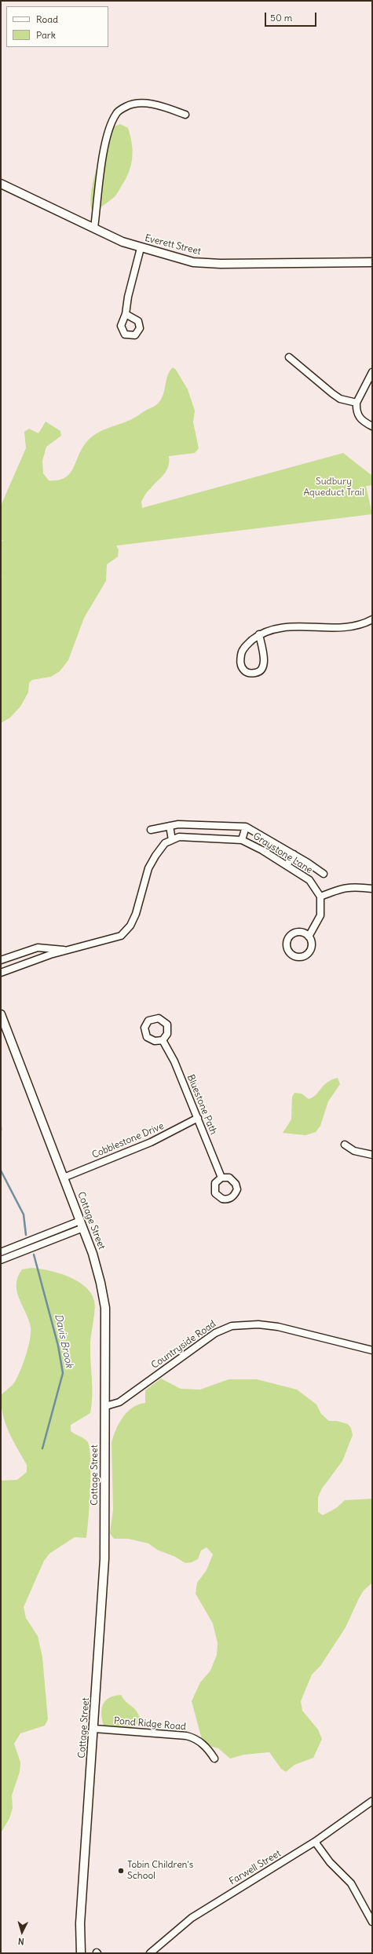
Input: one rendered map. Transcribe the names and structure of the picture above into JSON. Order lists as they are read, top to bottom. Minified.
{"streets":{"street":["Everett Street","Graystone Lane","Bluestone Path","Cobblestone Drive","Cottage Street","Countryside Road","Pond Ridge Road","Farwell Street"]},"crossings":[["Bluestone Path","Cobblestone Drive"],["Cobblestone Drive","Cottage Street"],["Cottage Street","Countryside Road"],["Cottage Street","Pond Ridge Road"]],"water":["Davis Brook"],"parks":["Sudbury Aqueduct Trail"],"places":["Tobin Children's School"],"legend":["Road","Park"],"scale_bar":"50 m","north":"bottom"}
